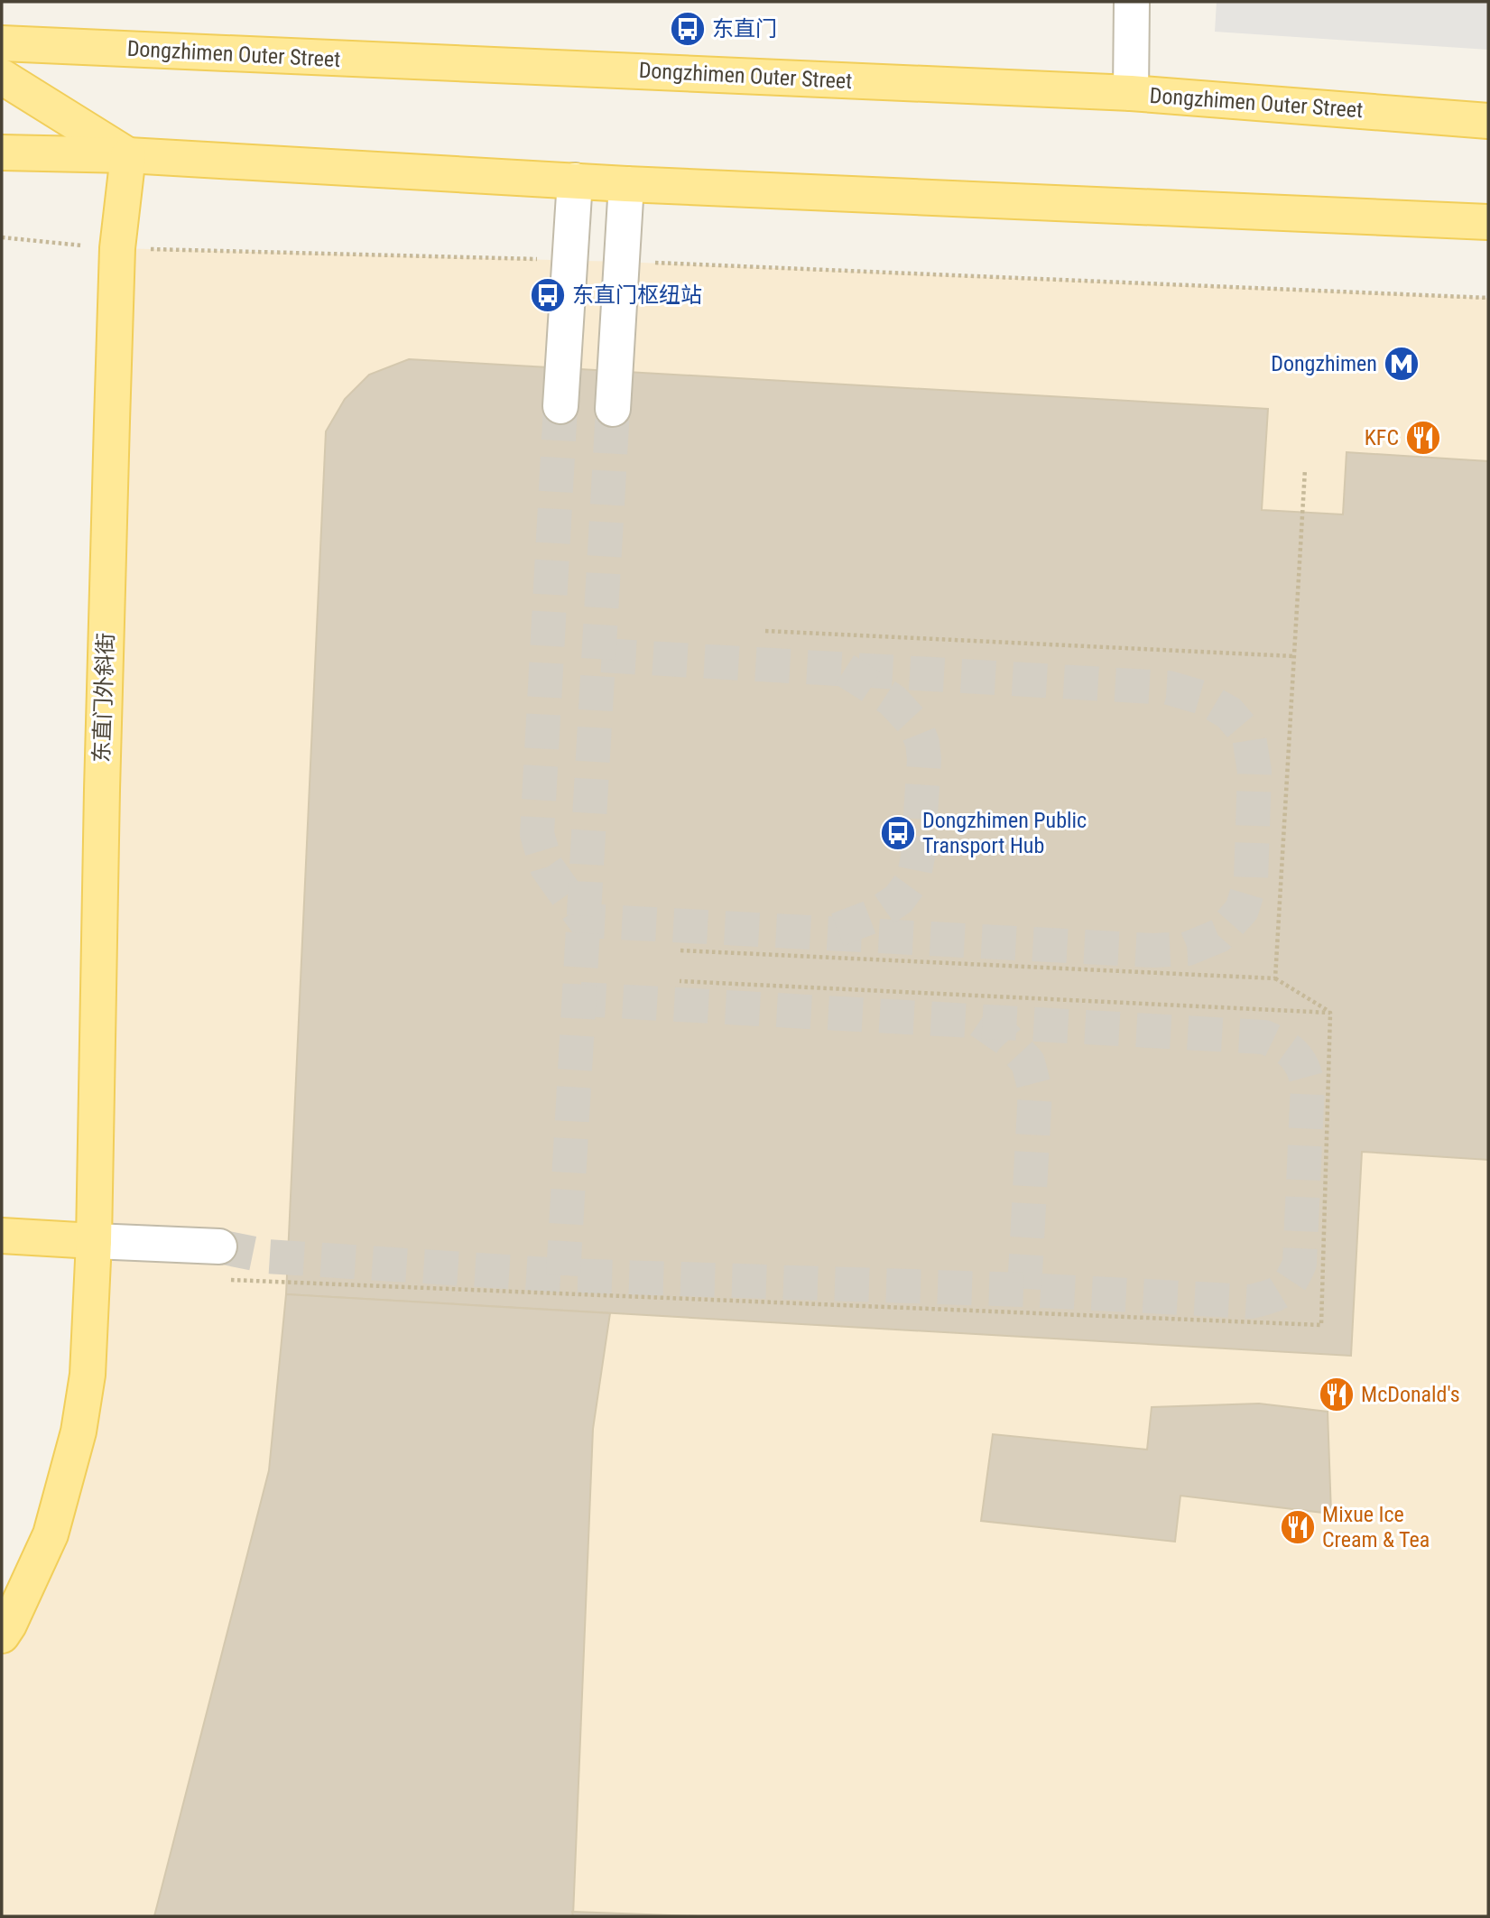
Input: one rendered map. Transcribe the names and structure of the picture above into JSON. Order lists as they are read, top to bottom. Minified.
{"streets":{"main road":["Dongzhimen Outer Street","东直门外斜街"]},"places":{"bus stop":["东直门","东直门枢纽站","Dongzhimen Public Transport Hub"],"metro station":["Dongzhimen"],"restaurant":["KFC","McDonald's","Mixue Ice Cream & Tea"]}}
